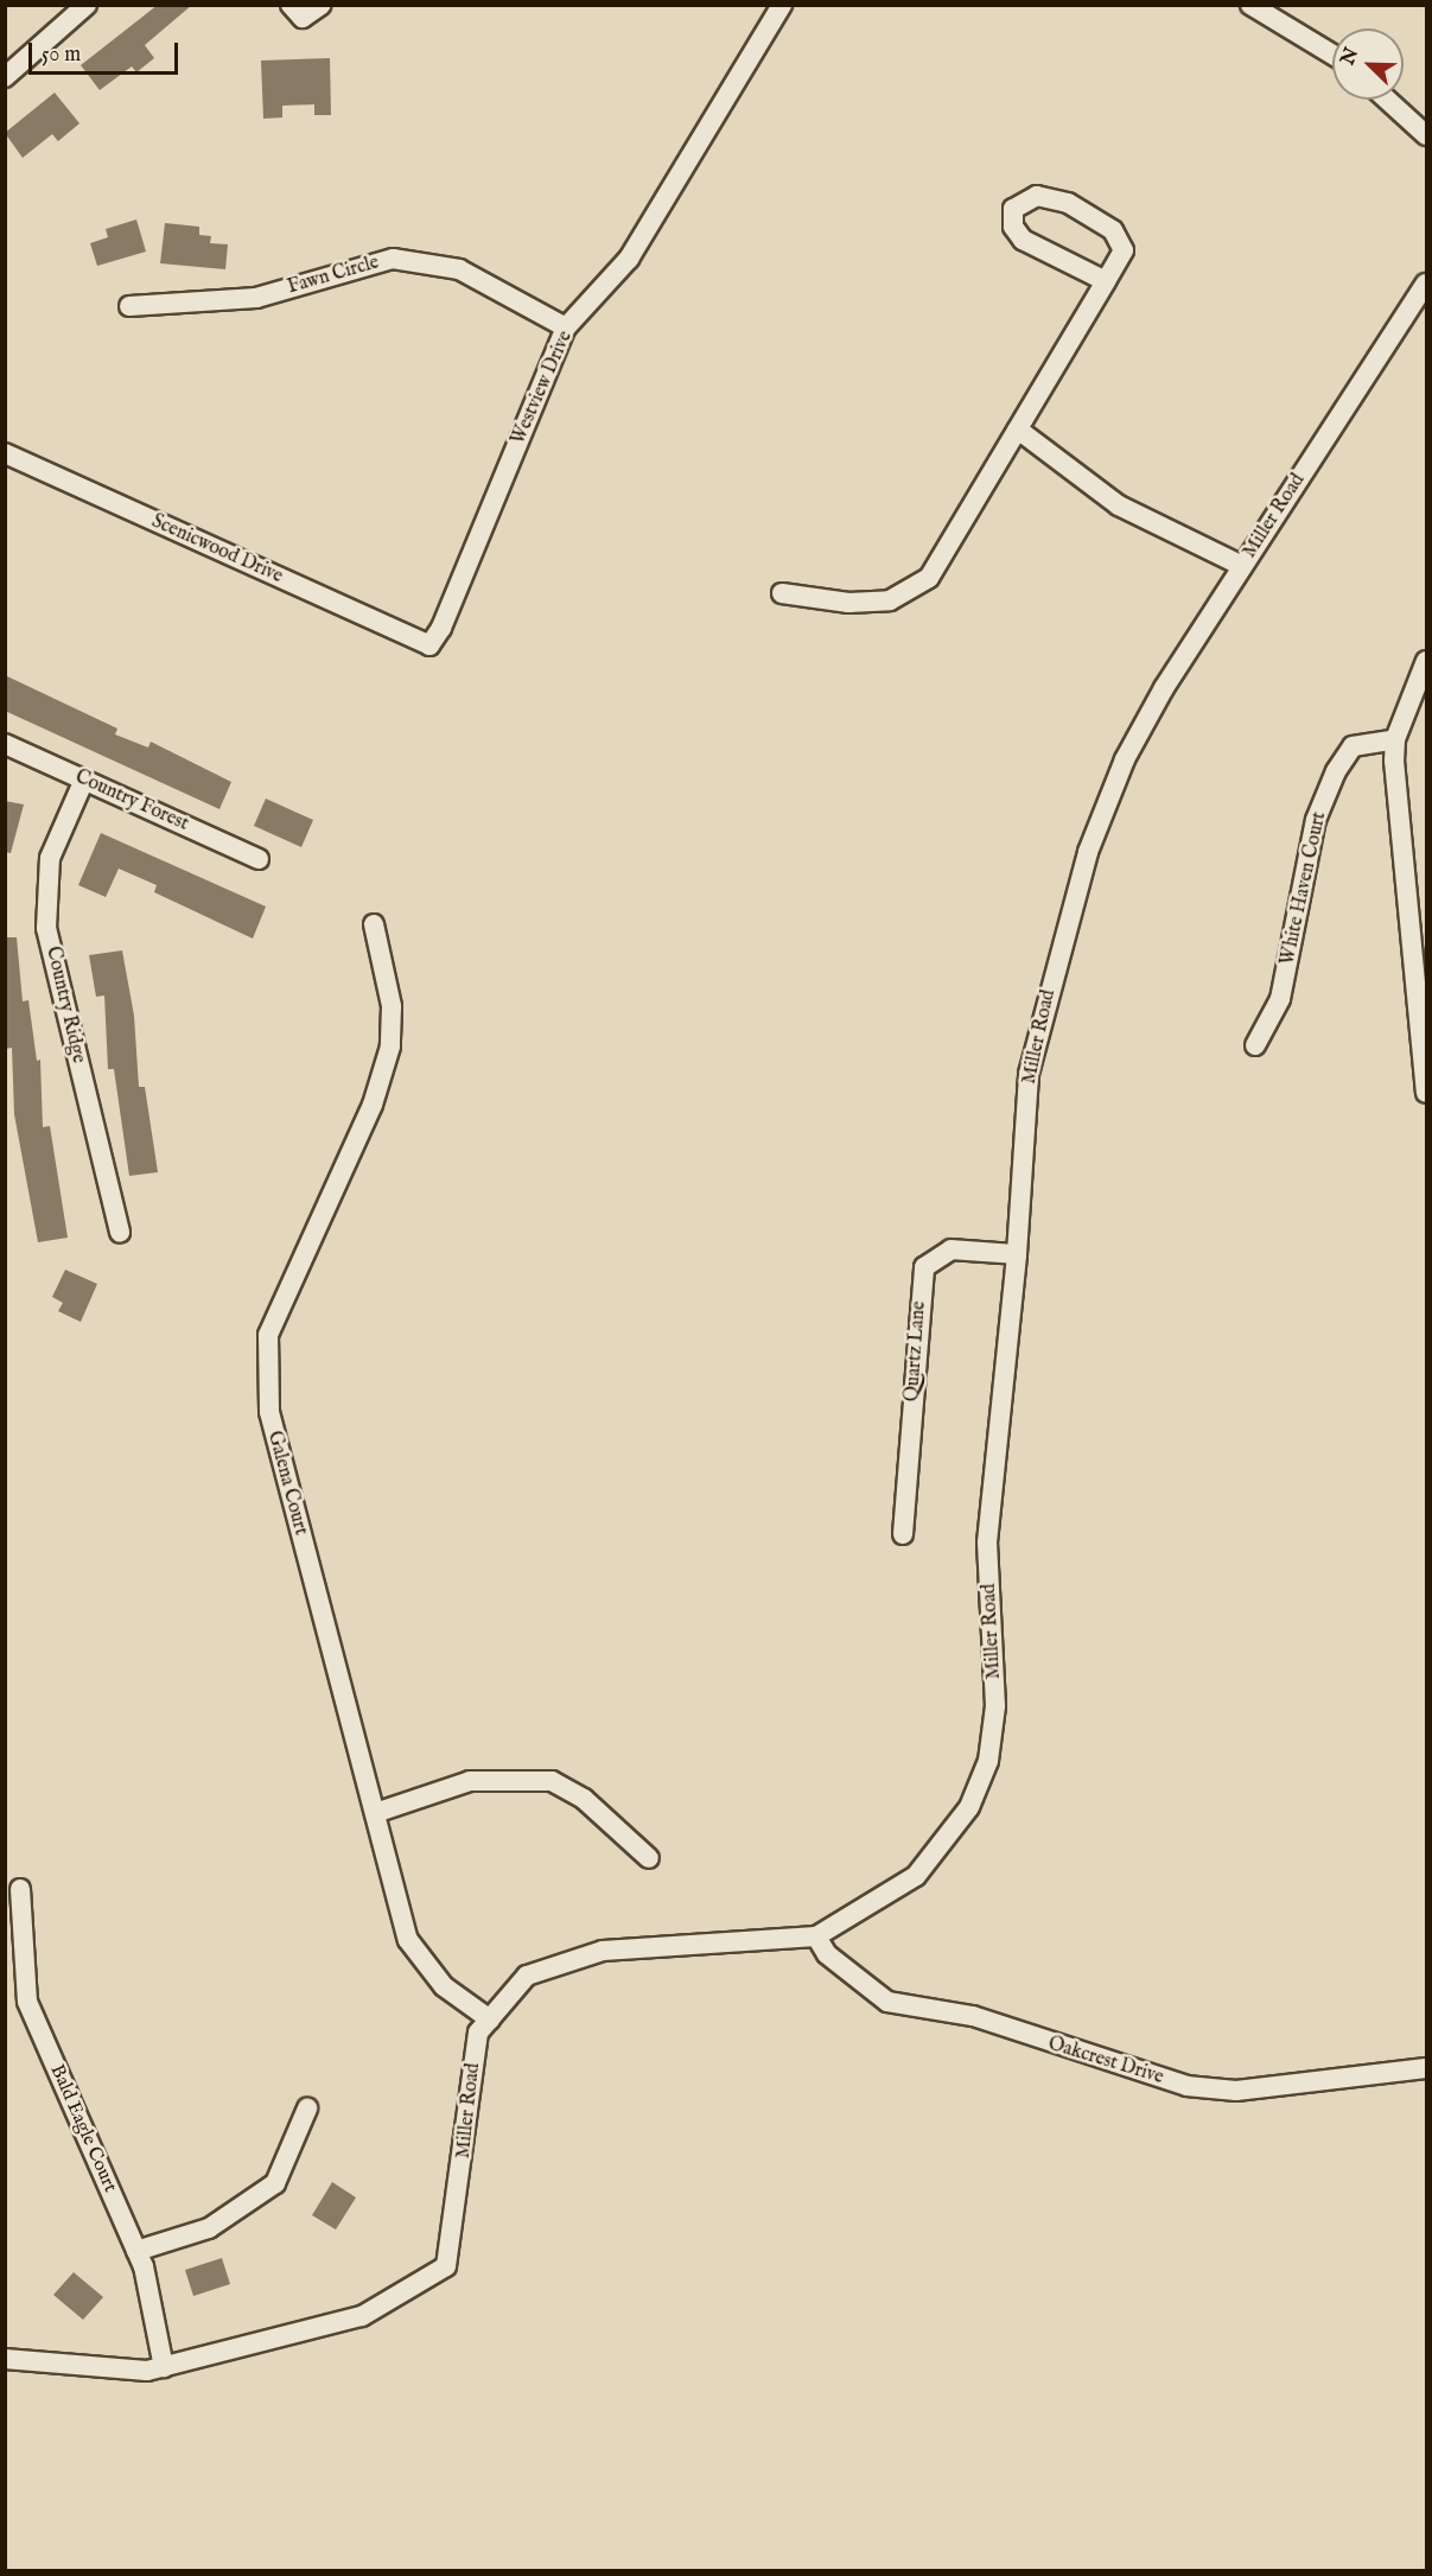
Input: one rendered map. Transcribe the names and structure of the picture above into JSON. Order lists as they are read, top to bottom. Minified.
{"streets":{"street":["Fawn Circle","Westview Drive","Miller Road","Scenicwood Drive","Country Forest","White Haven Court","Country Ridge","Quartz Lane","Galena Court","Oakcrest Drive","Bald Eagle Court"]},"crossings":[["Fawn Circle","Westview Drive"],["Westview Drive","Scenicwood Drive"],["Miller Road","Quartz Lane"],["Miller Road","Galena Court"],["Miller Road","Oakcrest Drive"],["Miller Road","Bald Eagle Court"],["Country Forest","Country Ridge"]],"scale_bar":"50 m","north":"top left"}
